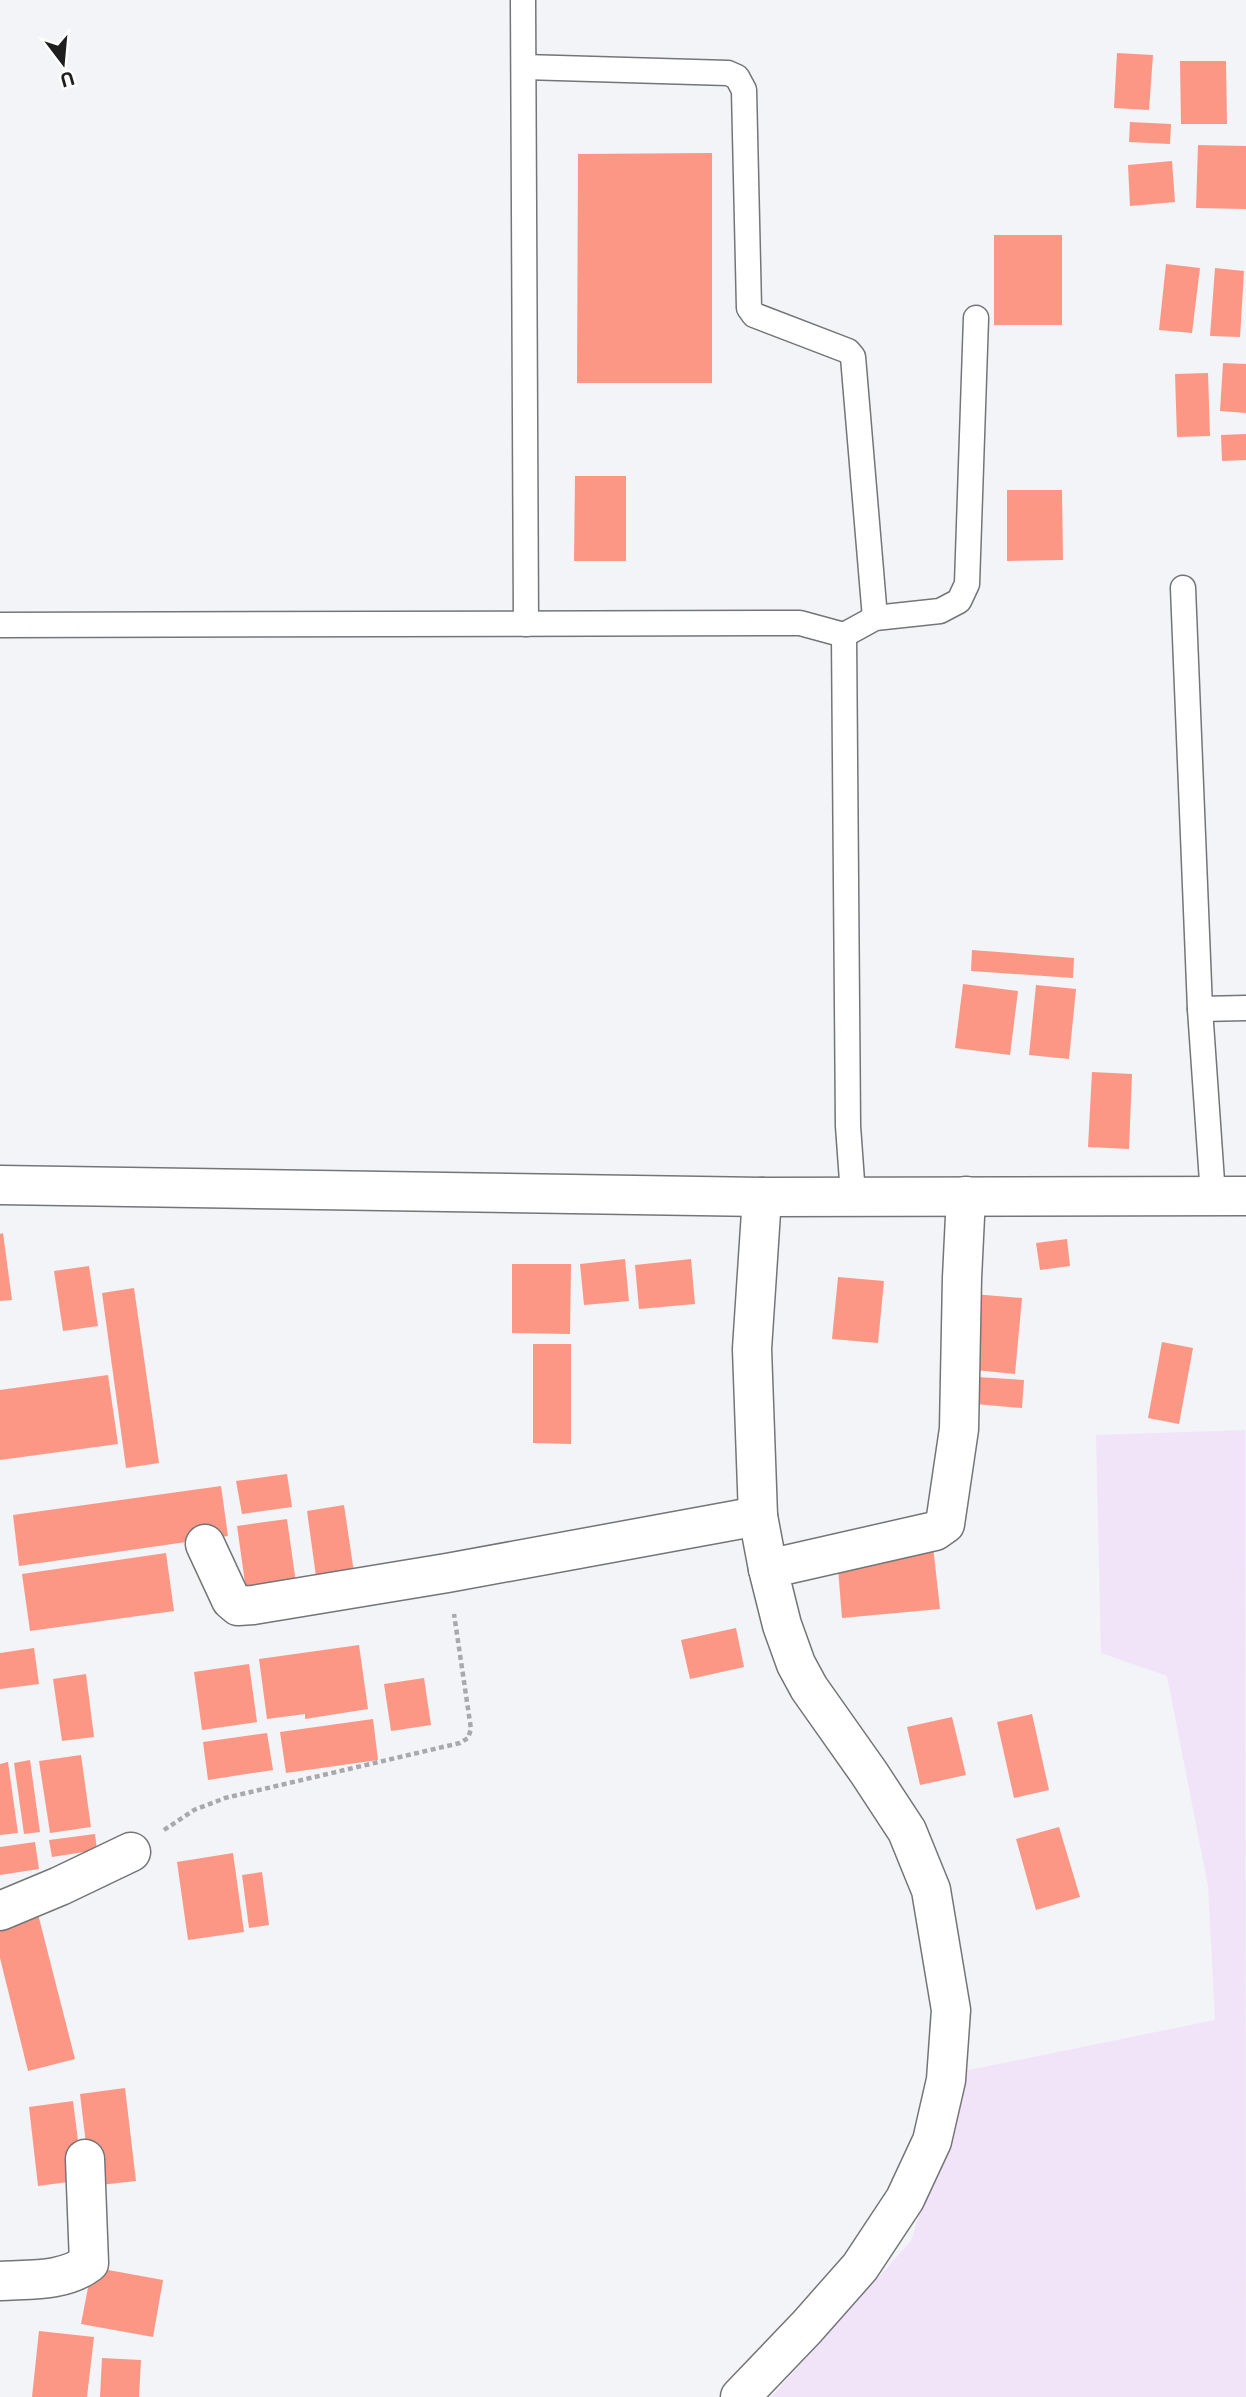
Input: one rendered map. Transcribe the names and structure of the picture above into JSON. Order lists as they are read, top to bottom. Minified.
{"north":"bottom"}
